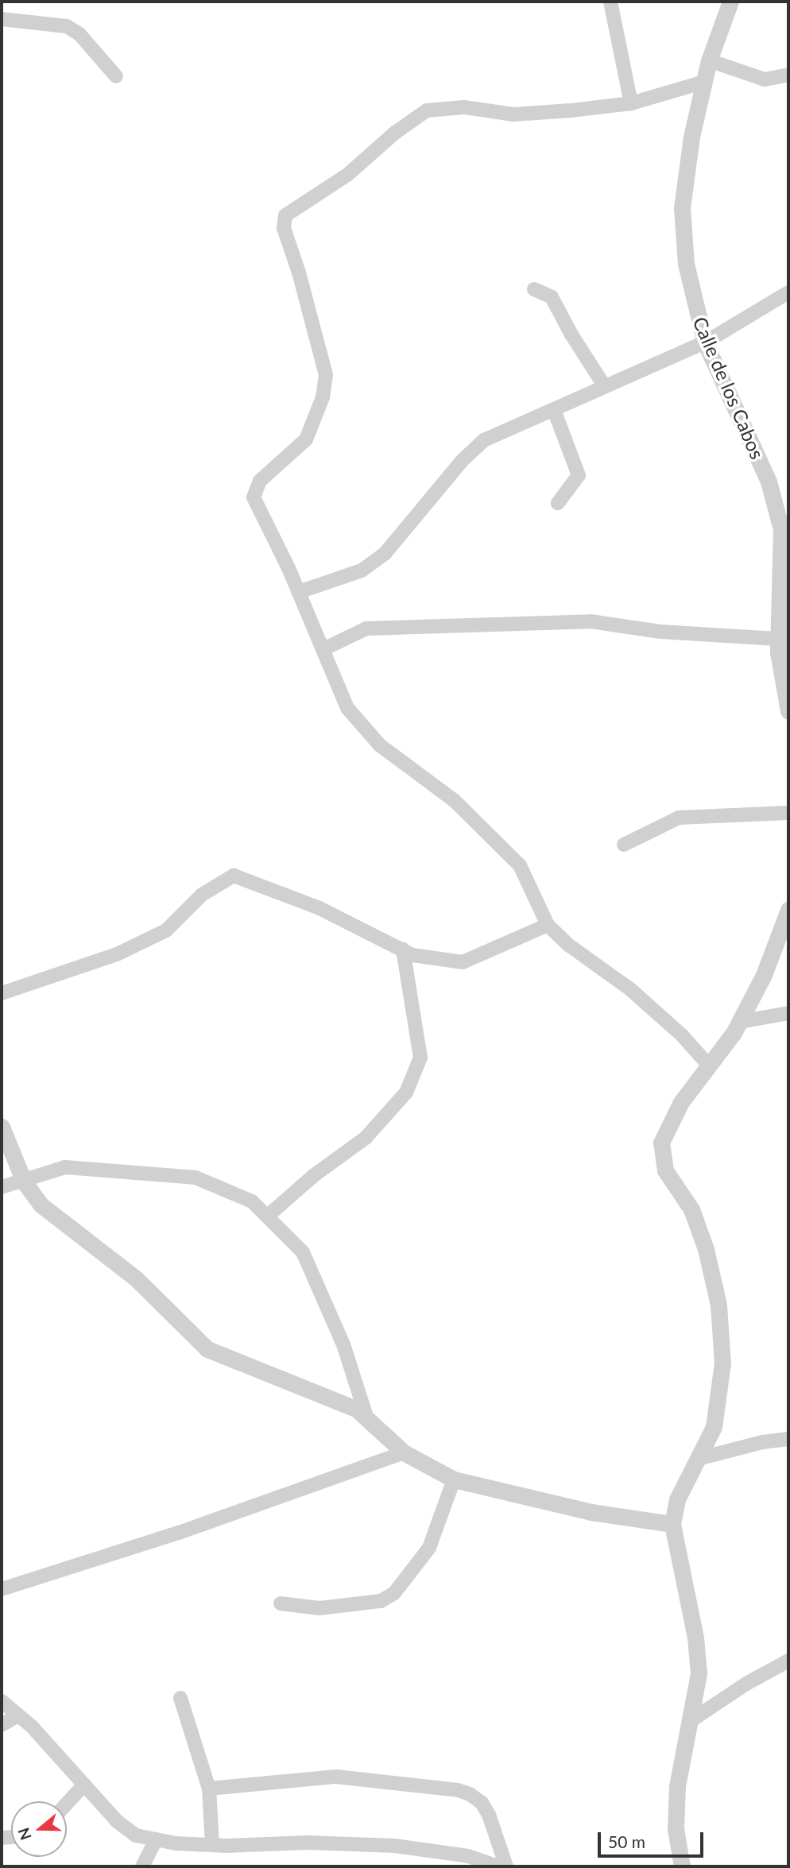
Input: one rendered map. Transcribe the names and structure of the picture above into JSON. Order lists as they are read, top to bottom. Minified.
{"streets":{"street":["Calle de los Cabos"]},"scale_bar":"50 m","north":"left"}
